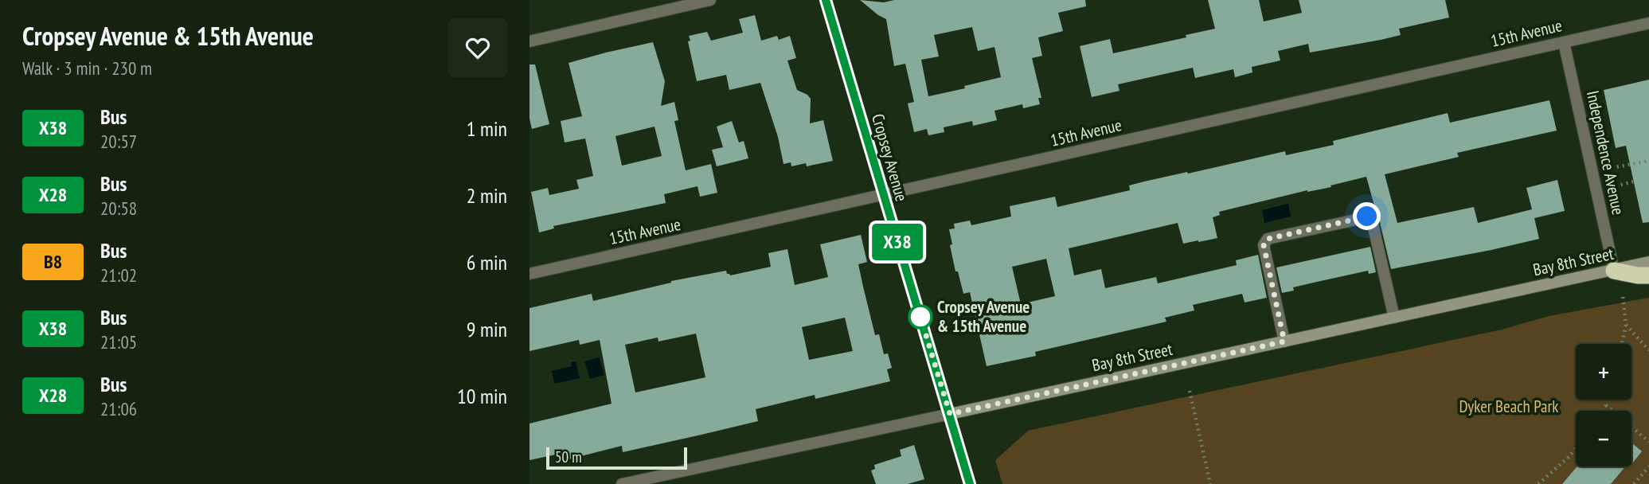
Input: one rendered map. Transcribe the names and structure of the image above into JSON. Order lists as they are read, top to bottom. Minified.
{"streets":{"main road":["Cropsey Avenue","Bay 8th Street"],"street":["15th Avenue","Independence Avenue"]},"crossings":[["15th Avenue","Independence Avenue"],["15th Avenue","Cropsey Avenue"],["Independence Avenue","Bay 8th Street"],["Cropsey Avenue","Bay 8th Street"]],"parks":["Dyker Beach Park"],"places":["Cropsey Avenue & 15th Avenue"],"lines":["bus line X38"],"scale_bar":"50 m","page":{"heading":["Cropsey Avenue & 15th Avenue","Walk · 3 min · 230 m"],"on_map":"X38","list":[{"mark":"X38","name":"Bus","note":"20:57","value":"1 min"},{"mark":"X28","name":"Bus","note":"20:58","value":"2 min"},{"mark":"B8","name":"Bus","note":"21:02","value":"6 min"},{"mark":"X38","name":"Bus","note":"21:05","value":"9 min"},{"mark":"X28","name":"Bus","note":"21:06","value":"10 min"}],"map_buttons":["+","−"],"scale":"50 m"}}
